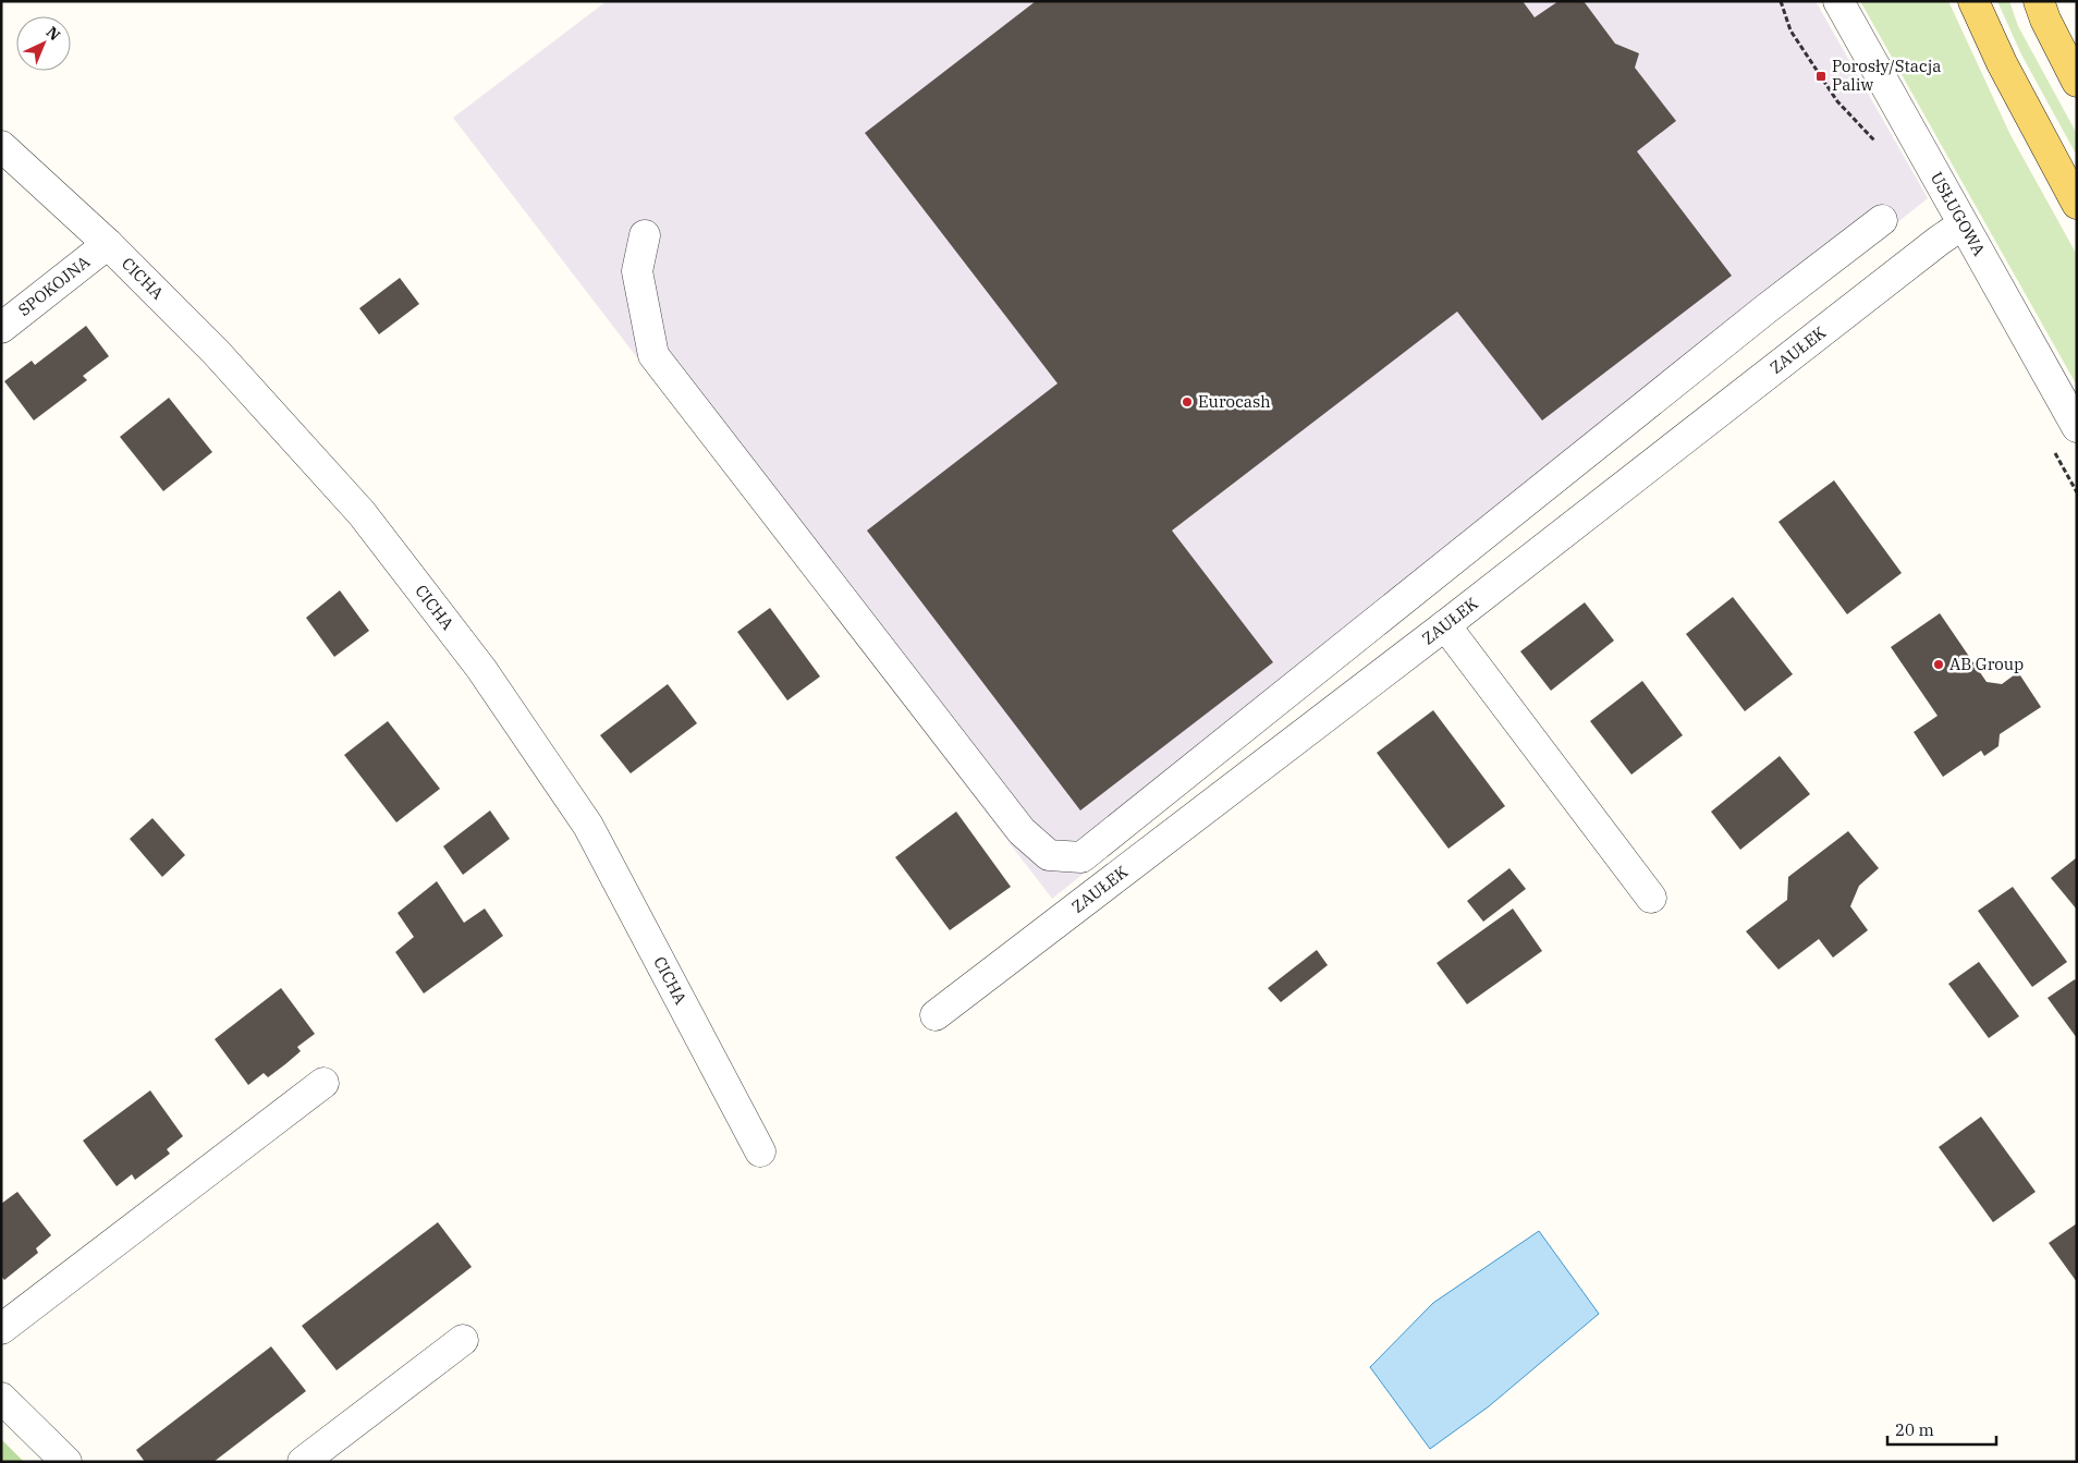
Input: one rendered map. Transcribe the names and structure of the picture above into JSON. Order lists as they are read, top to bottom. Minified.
{"streets":{"street":["USŁUGOWA","CICHA","SPOKOJNA","ZAUŁEK"]},"crossings":[["USŁUGOWA","ZAUŁEK"],["CICHA","SPOKOJNA"]],"places":{"transit":["Porosły/Stacja Paliw"],"other":["Eurocash","AB Group"]},"scale_bar":"20 m","north":"top right"}
